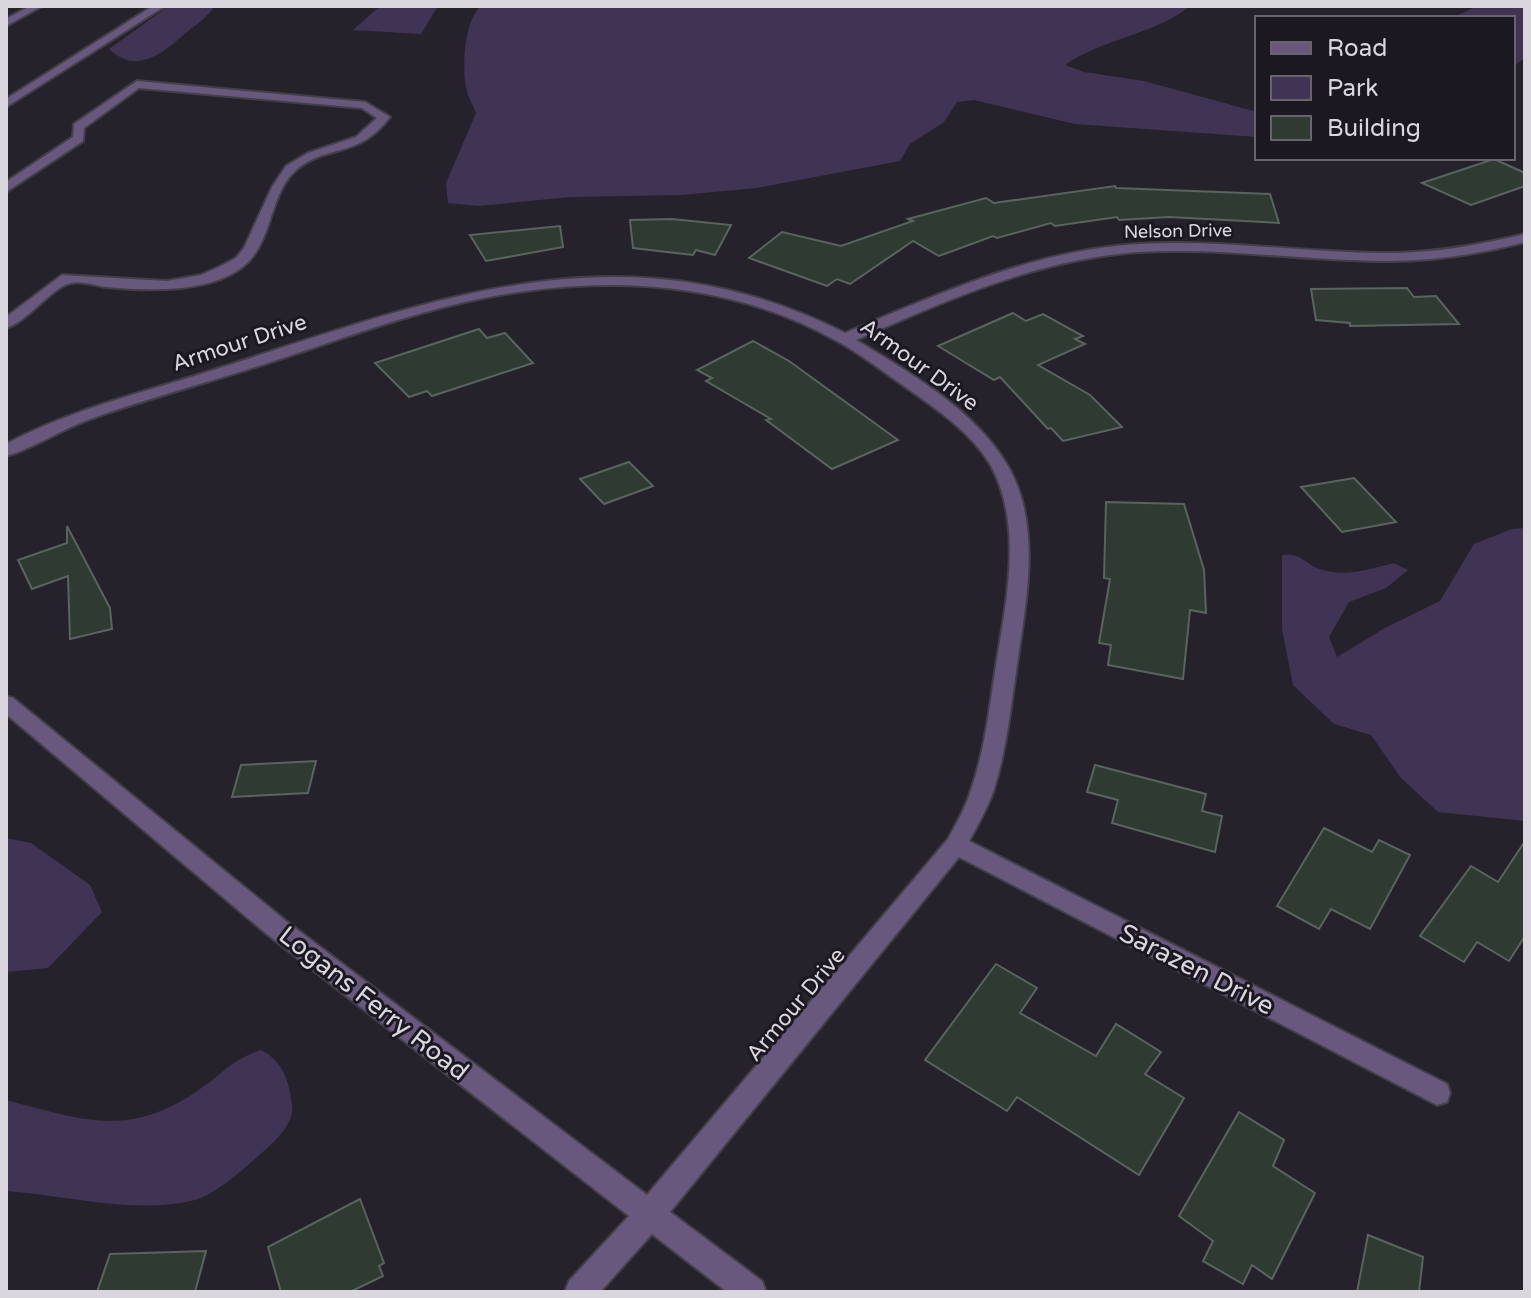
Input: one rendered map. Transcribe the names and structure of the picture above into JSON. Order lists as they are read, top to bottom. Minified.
{"streets":{"street":["Nelson Drive","Armour Drive","Sarazen Drive","Logans Ferry Road"]},"crossings":[["Nelson Drive","Armour Drive"],["Armour Drive","Sarazen Drive"],["Armour Drive","Logans Ferry Road"]],"legend":["Road","Park","Building"]}
